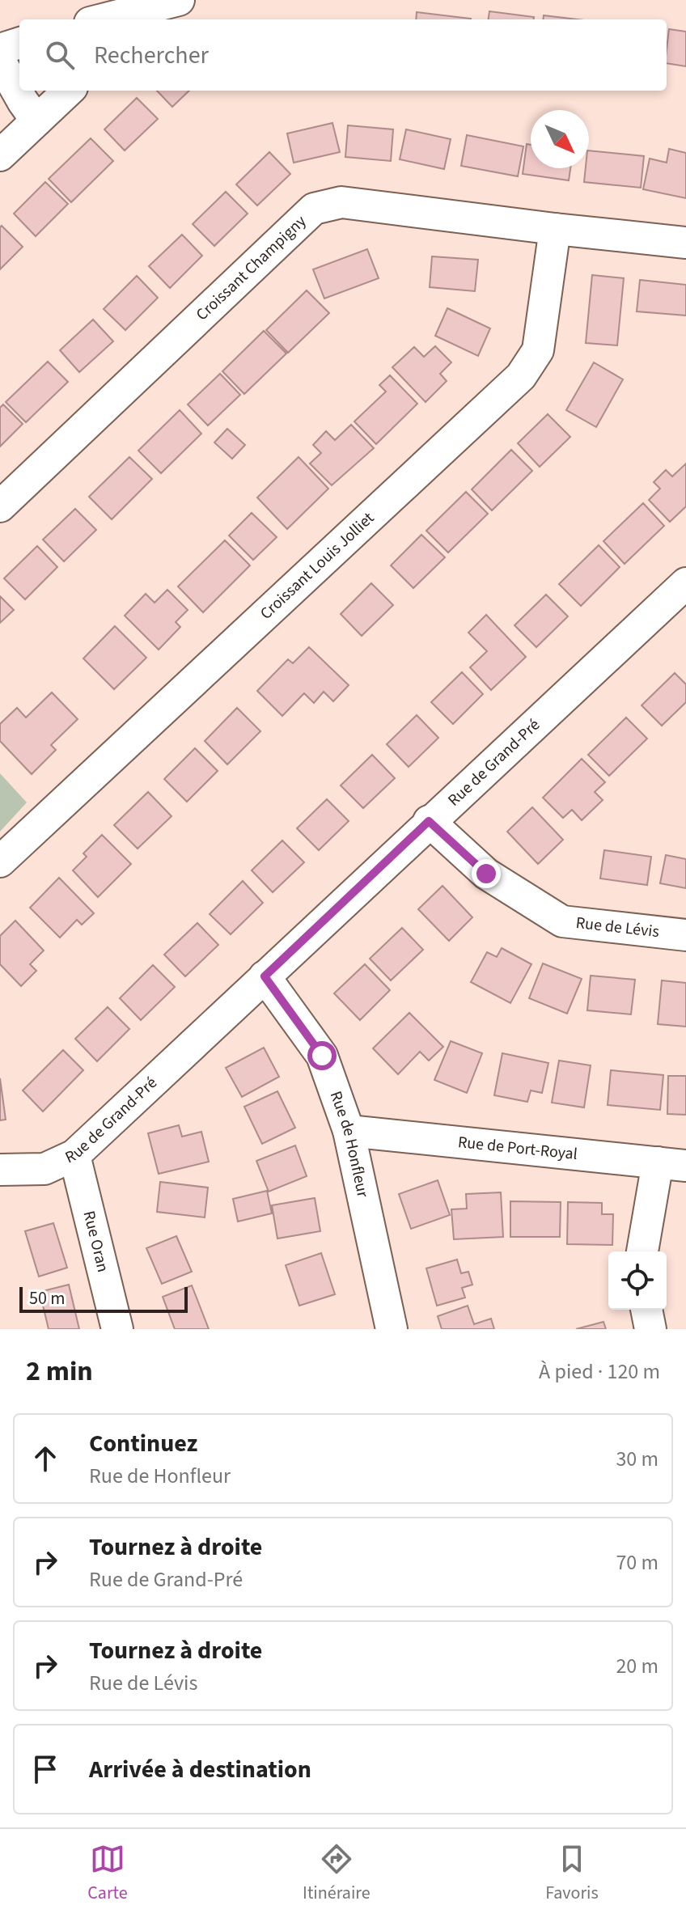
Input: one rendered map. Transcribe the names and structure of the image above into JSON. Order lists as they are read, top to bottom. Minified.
{"streets":{"street":["Croissant Champigny","Croissant Louis Jolliet","Rue de Grand-Pré","Rue de Lévis","Rue de Honfleur","Rue de Port-Royal","Rue Oran"]},"crossings":[["Croissant Champigny","Croissant Louis Jolliet"],["Rue de Grand-Pré","Rue de Lévis"],["Rue de Grand-Pré","Rue de Honfleur"],["Rue de Grand-Pré","Rue Oran"],["Rue de Honfleur","Rue de Port-Royal"]],"scale_bar":"50 m","north":"bottom right","page":{"search":"Rechercher","scale":"50 m","heading":["2 min","À pied · 120 m"],"list":[["Continuez","Rue de Honfleur","30 m"],["Tournez à droite","Rue de Grand-Pré","70 m"],["Tournez à droite","Rue de Lévis","20 m"],"Arrivée à destination"],"nav":["Carte","Itinéraire","Favoris"]}}
